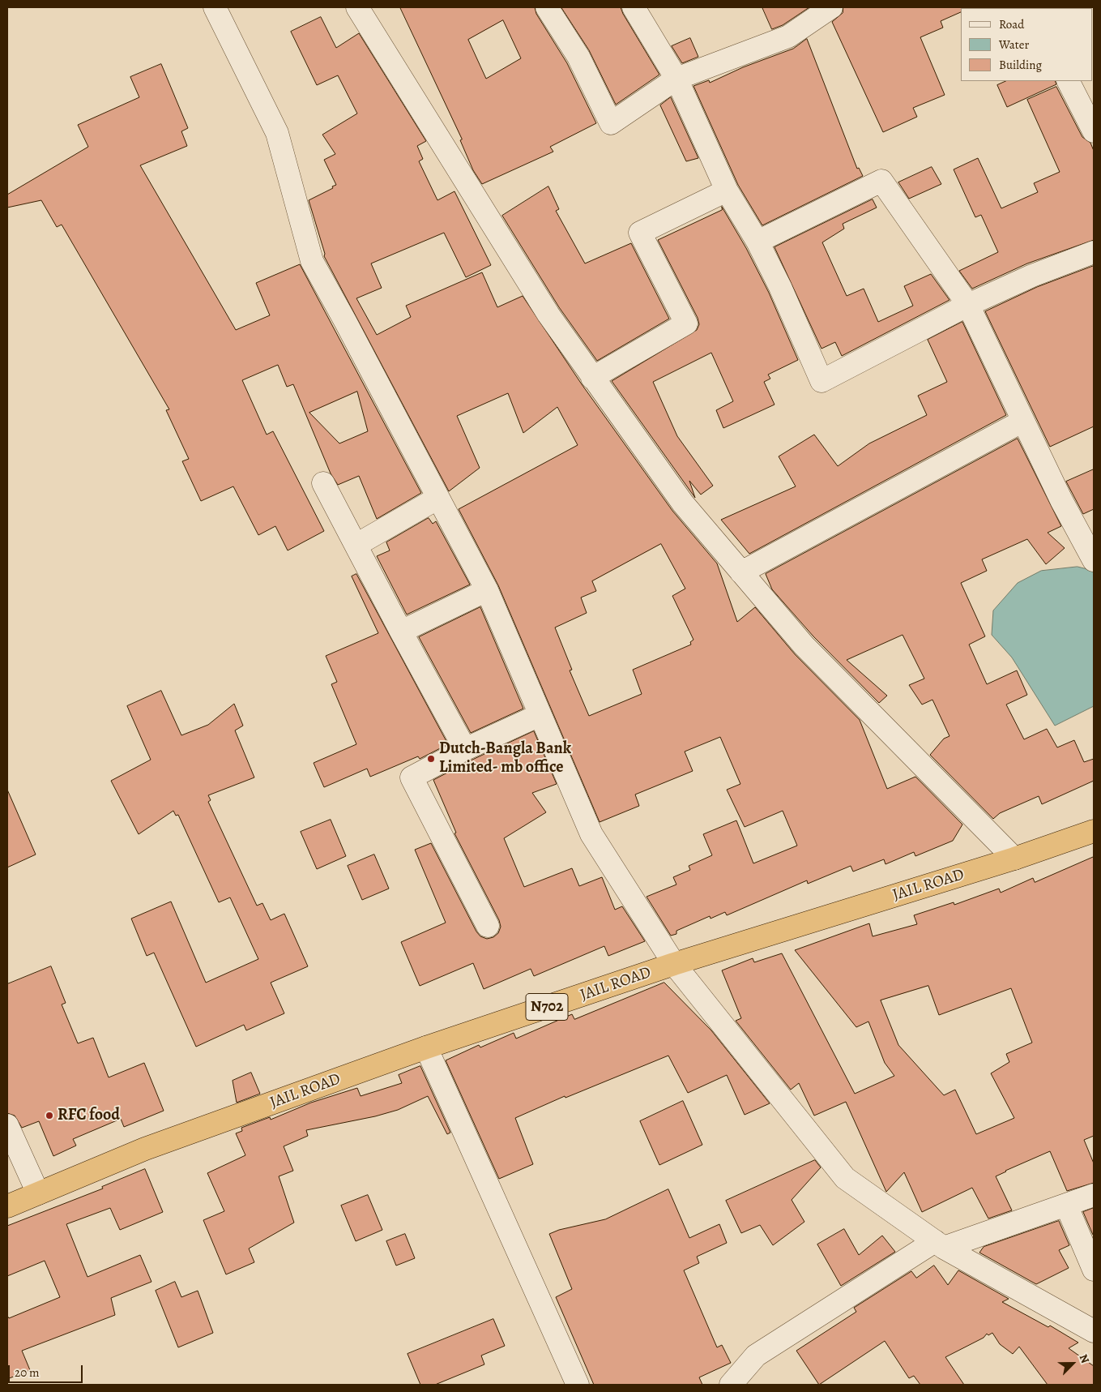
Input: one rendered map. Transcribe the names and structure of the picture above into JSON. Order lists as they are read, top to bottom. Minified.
{"streets":{"highway":["JAIL ROAD","N702"]},"places":["Dutch-Bangla Bank Limited- mb office","RFC food"],"legend":["Road","Water","Building"],"scale_bar":"20 m","north":"top right"}
